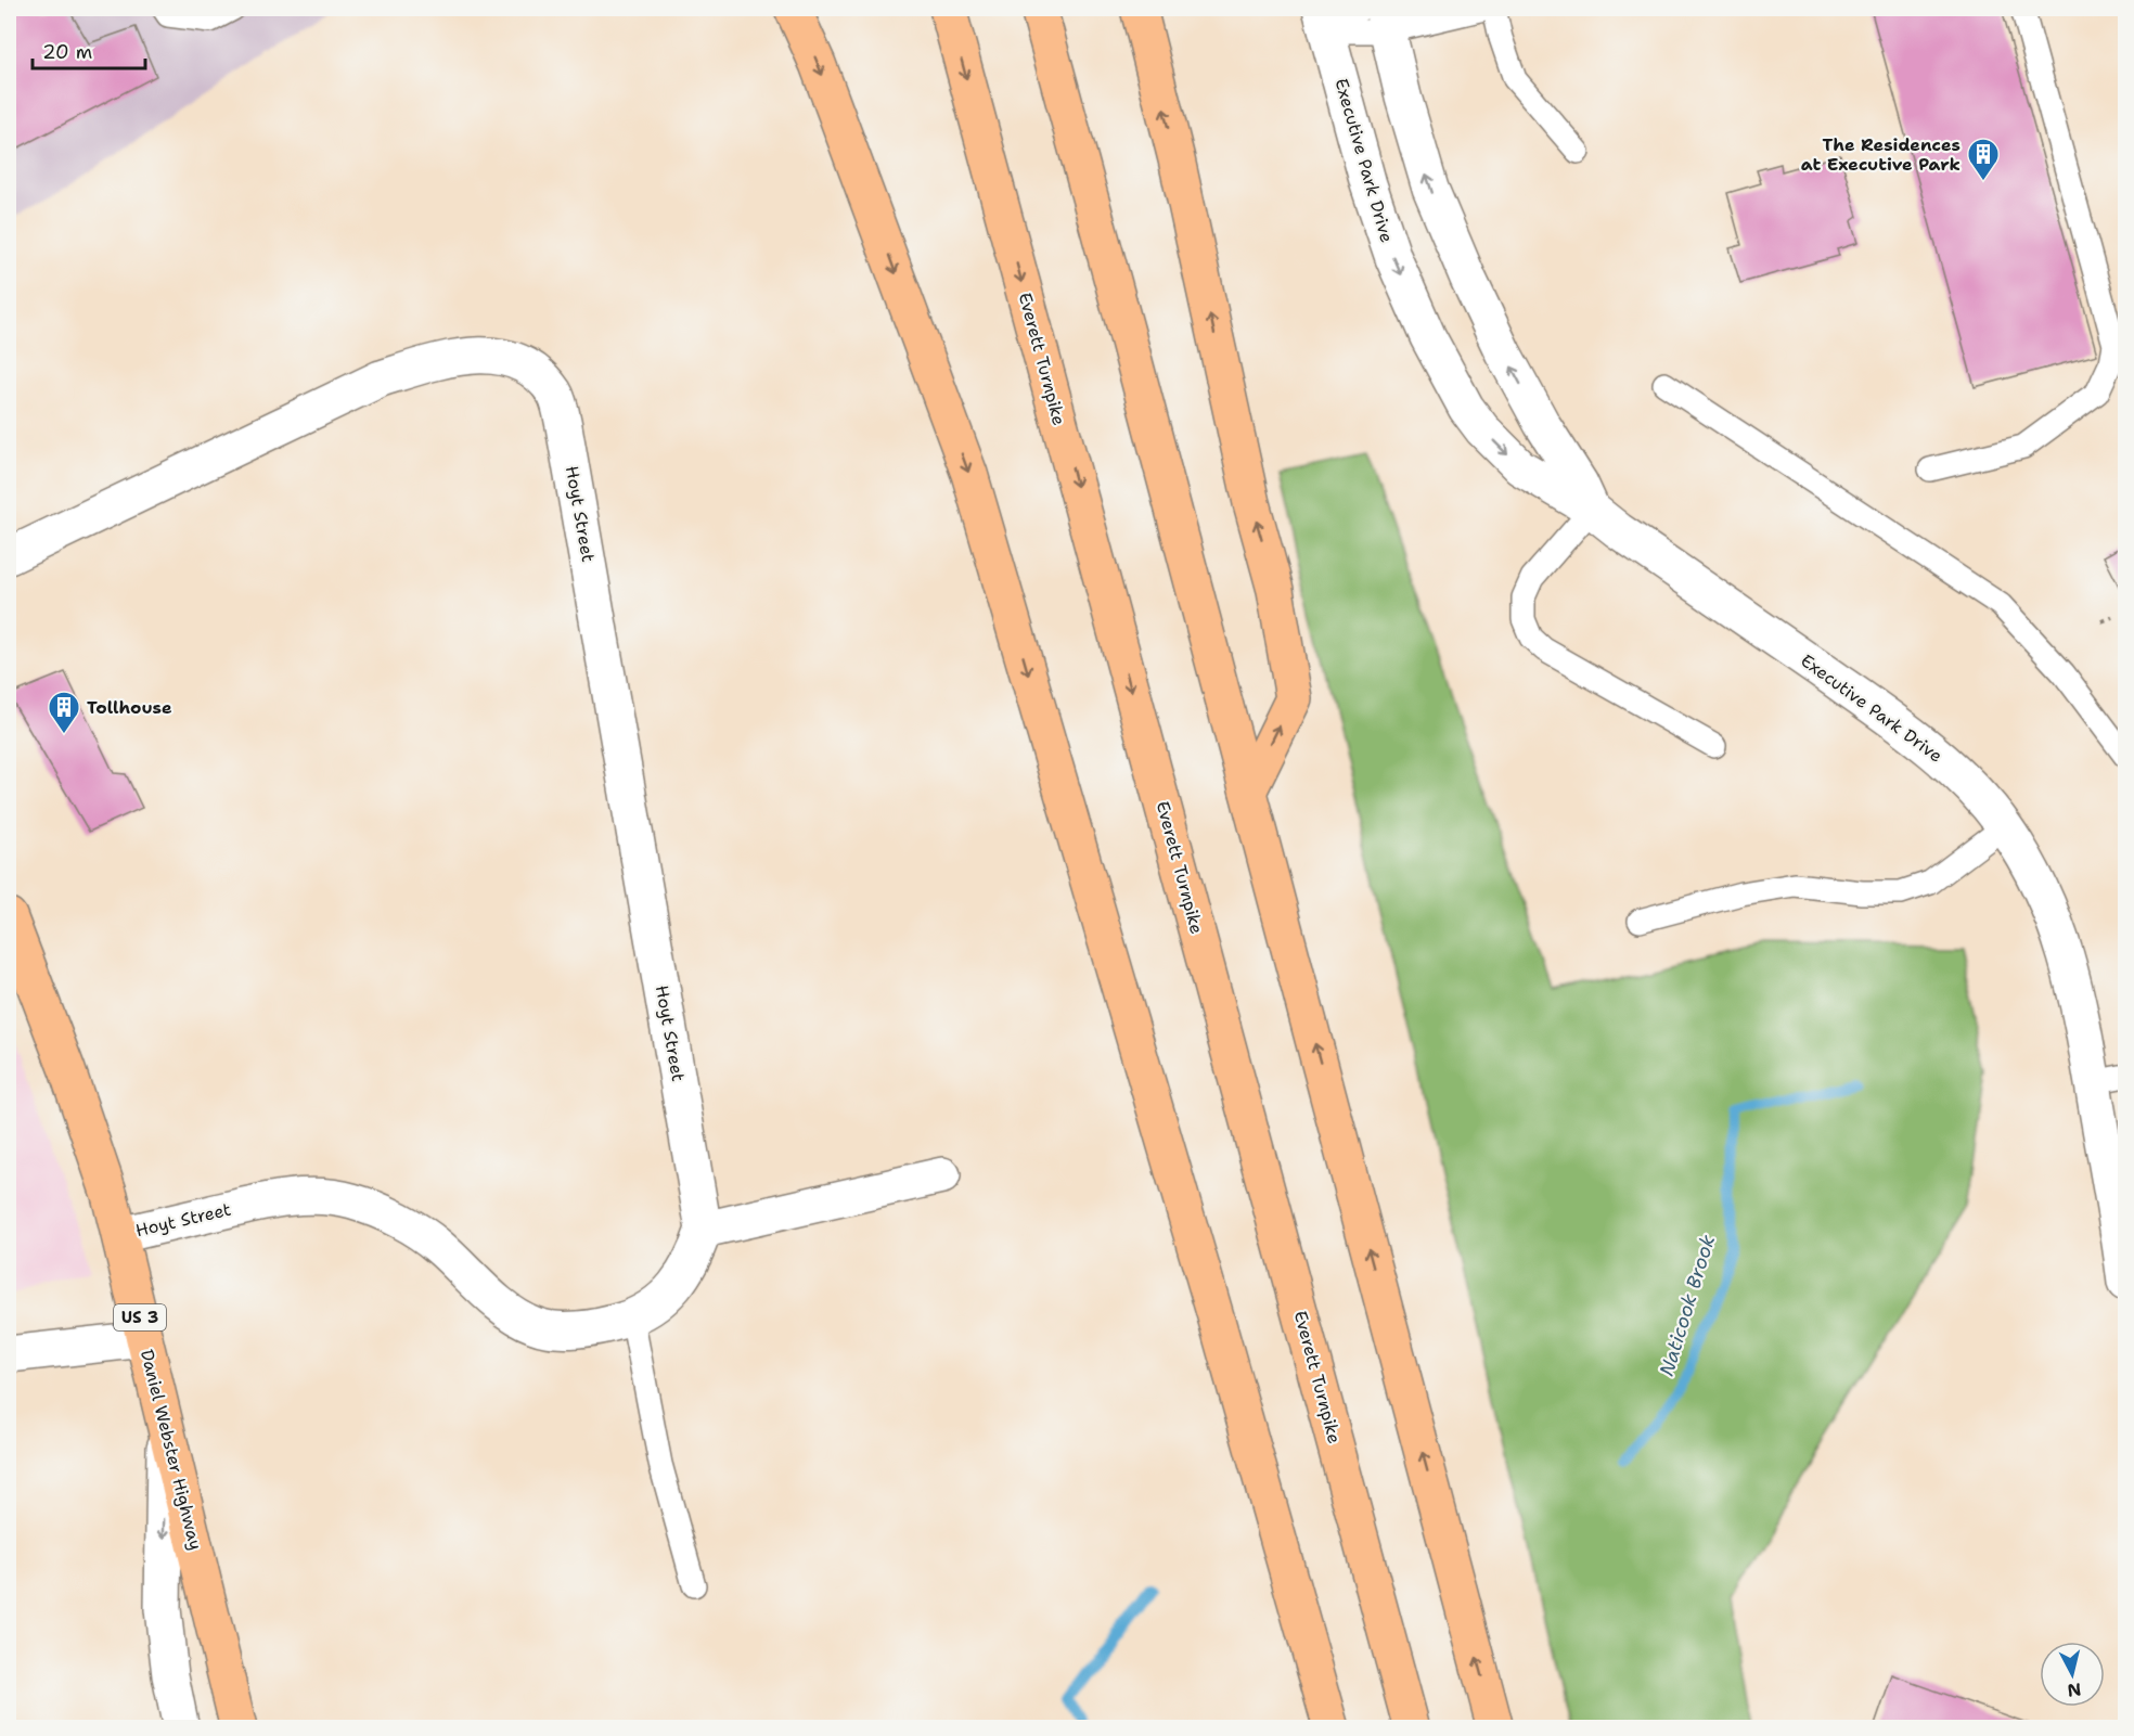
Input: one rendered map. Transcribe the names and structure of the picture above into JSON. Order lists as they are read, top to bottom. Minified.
{"streets":{"main road":["Everett Turnpike","US 3","Daniel Webster Highway"],"street":["Executive Park Drive","Hoyt Street"]},"crossings":[["Hoyt Street","Daniel Webster Highway"]],"water":["Naticook Brook"],"places":{"building":["The Residences at Executive Park","Tollhouse"]},"scale_bar":"20 m","north":"bottom"}
